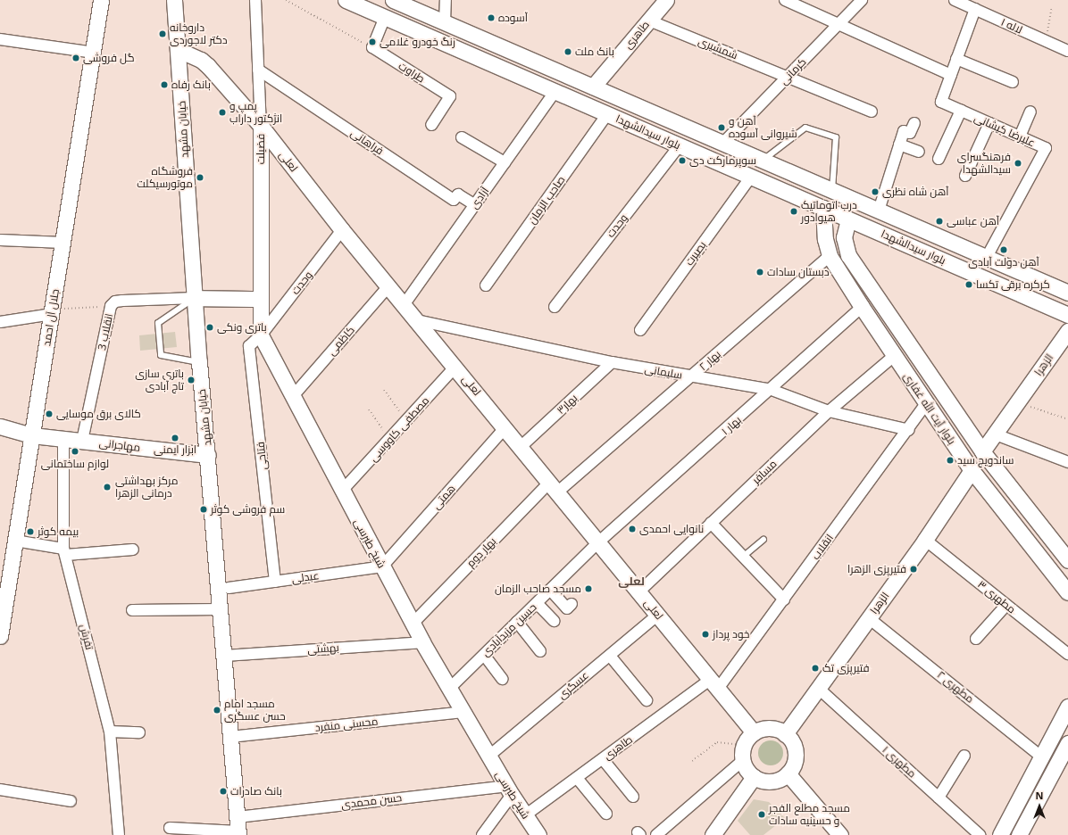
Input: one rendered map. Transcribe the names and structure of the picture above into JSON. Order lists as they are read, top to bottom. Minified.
{"streets":{"street":["لاله ۱","طاهری","شمشیری","کرمانی","طراوت","خیابان مشهد","علیرضا کیشانی","بلوار سیدالشهدا","فراهانی","فضیلت","لعلی","آزادی","صاحب الزمان","وحدت","بصیرت","جلال آل احمد","انقلاب 3","کاظمی","بهار ۲","الزهرا","سلیمانی","بهار۳","بلوار آیت الله غفاری","بهار ۱","مصطفی کاووسی","مهاجرانی","فتاحی","مسافر","همتی","شیخ طبرسی","انقلاب","بهار دوم","عبدلی","مطهری ۳","حسین مزیدآبادی","تفرش","بهشتی","عسگری","مطهری ۲","محسنی منفرد","مطهری ۱","حسن محمدی"]},"crossings":[["لاله ۱","علیرضا کیشانی"],["طاهری","شمشیری"],["طاهری","بلوار سیدالشهدا"],["طاهری","لعلی"],["طاهری","شیخ طبرسی"],["طاهری","انقلاب"],["شمشیری","کرمانی"],["کرمانی","بلوار سیدالشهدا"],["خیابان مشهد","لعلی"],["خیابان مشهد","انقلاب 3"],["خیابان مشهد","مهاجرانی"],["خیابان مشهد","بهشتی"],["خیابان مشهد","محسنی منفرد"],["خیابان مشهد","حسن محمدی"],["علیرضا کیشانی","بلوار سیدالشهدا"],["بلوار سیدالشهدا","آزادی"],["بلوار سیدالشهدا","صاحب الزمان"],["بلوار سیدالشهدا","وحدت"],["بلوار سیدالشهدا","بصیرت"],["بلوار سیدالشهدا","بلوار آیت الله غفاری"],["فراهانی","فضیلت"],["فراهانی","آزادی"],["فضیلت","لعلی"],["فضیلت","شیخ طبرسی"],["لعلی","آزادی"],["لعلی","وحدت"],["لعلی","کاظمی"],["لعلی","بهار ۲"],["لعلی","الزهرا"],["لعلی","سلیمانی"],["لعلی","بهار۳"],["لعلی","بهار ۱"],["لعلی","مصطفی کاووسی"],["لعلی","مسافر"],["لعلی","همتی"],["لعلی","انقلاب"],["لعلی","بهار دوم"],["لعلی","حسین مزیدآبادی"],["لعلی","عسگری"],["وحدت","فتاحی"],["وحدت","شیخ طبرسی"],["جلال آل احمد","مهاجرانی"],["انقلاب 3","مهاجرانی"],["کاظمی","شیخ طبرسی"],["بهار ۲","سلیمانی"],["بهار ۲","بلوار آیت الله غفاری"],["بهار ۲","بهار دوم"],["الزهرا","بلوار آیت الله غفاری"],["الزهرا","مطهری ۳"],["الزهرا","مطهری ۲"],["الزهرا","مطهری ۱"],["سلیمانی","بهار۳"],["سلیمانی","بهار ۱"],["سلیمانی","مسافر"],["سلیمانی","انقلاب"],["بلوار آیت الله غفاری","بهار ۱"],["بلوار آیت الله غفاری","مسافر"],["بلوار آیت الله غفاری","انقلاب"],["بهار ۱","حسین مزیدآبادی"],["مصطفی کاووسی","شیخ طبرسی"],["مهاجرانی","تفرش"],["فتاحی","شیخ طبرسی"],["فتاحی","عبدلی"],["همتی","شیخ طبرسی"],["همتی","عبدلی"],["شیخ طبرسی","بهار دوم"],["شیخ طبرسی","عبدلی"],["شیخ طبرسی","حسین مزیدآبادی"],["شیخ طبرسی","بهشتی"],["شیخ طبرسی","عسگری"],["شیخ طبرسی","محسنی منفرد"],["شیخ طبرسی","حسن محمدی"]],"districts":["لعلی"],"places":["آسوده","داروخانه دکتر لاجوردی","رنگ خودرو غلامی","بانک ملت","گل فروشی","بانک رفاه","پمپ و انژکتور داراب","آهن و شیروانی آسوده","سوپرمارکت دی","فرهنگسرای سیدالشهدا","فروشگاه موتورسیکلت","آهن شاه نظری","درب اتوماتیک هیوادور","آهن عباسی","آهن دولت آبادی","دبستان سادات","کرکره برقی تکسا","باتری ونکی","باتری سازی تاج آبادی","کالای برق موسایی","ابزار ایمنی","لوازم ساختمانی","ساندویچ سید","مرکز بهداشتی درمانی الزهرا","سم فروشی کوثر","نانوایی احمدی","بیمه کوثر","فتیرپزی الزهرا","مسجد صاحب الزمان","خود پرداز","فتیرپزی تک","مسجد امام حسن عسگری","بانک صادرات","مسجد مطلع الفجر و حسینیه سادات"],"north":"top"}
